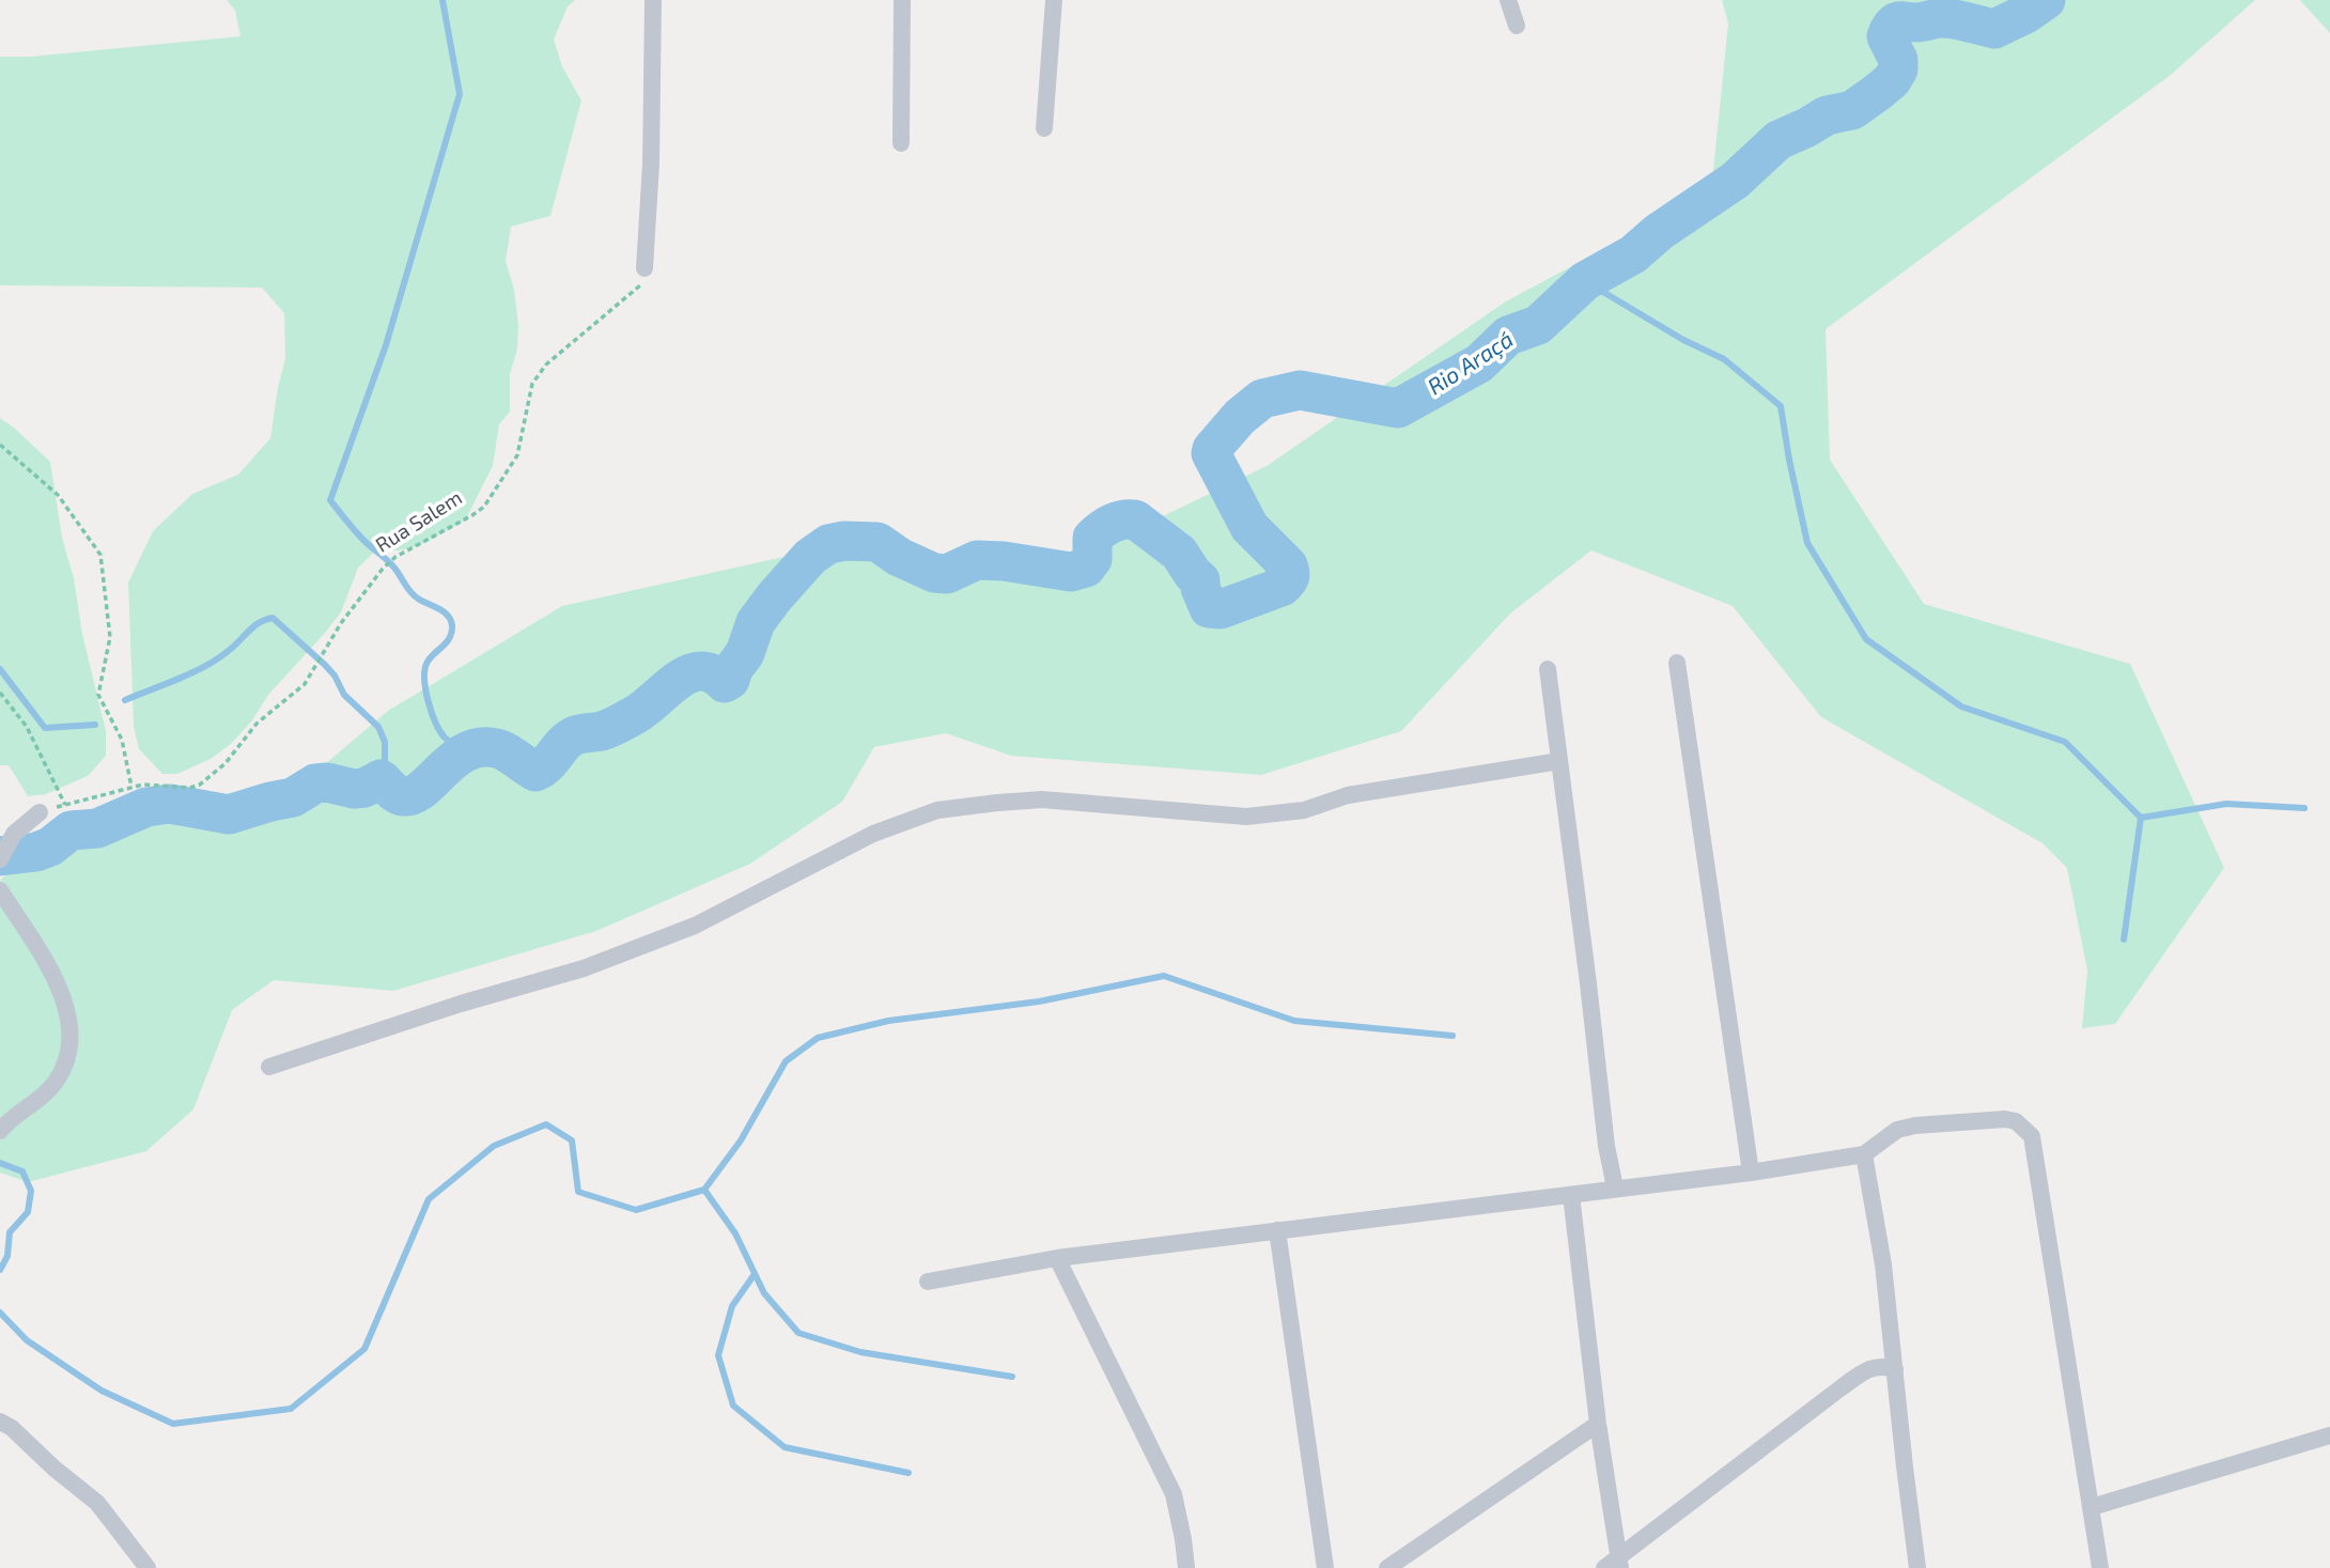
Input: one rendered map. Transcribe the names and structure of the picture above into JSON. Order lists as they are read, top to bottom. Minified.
{"streets":{"path":["Rua Salem"]},"water":["Rio Araçá"]}
